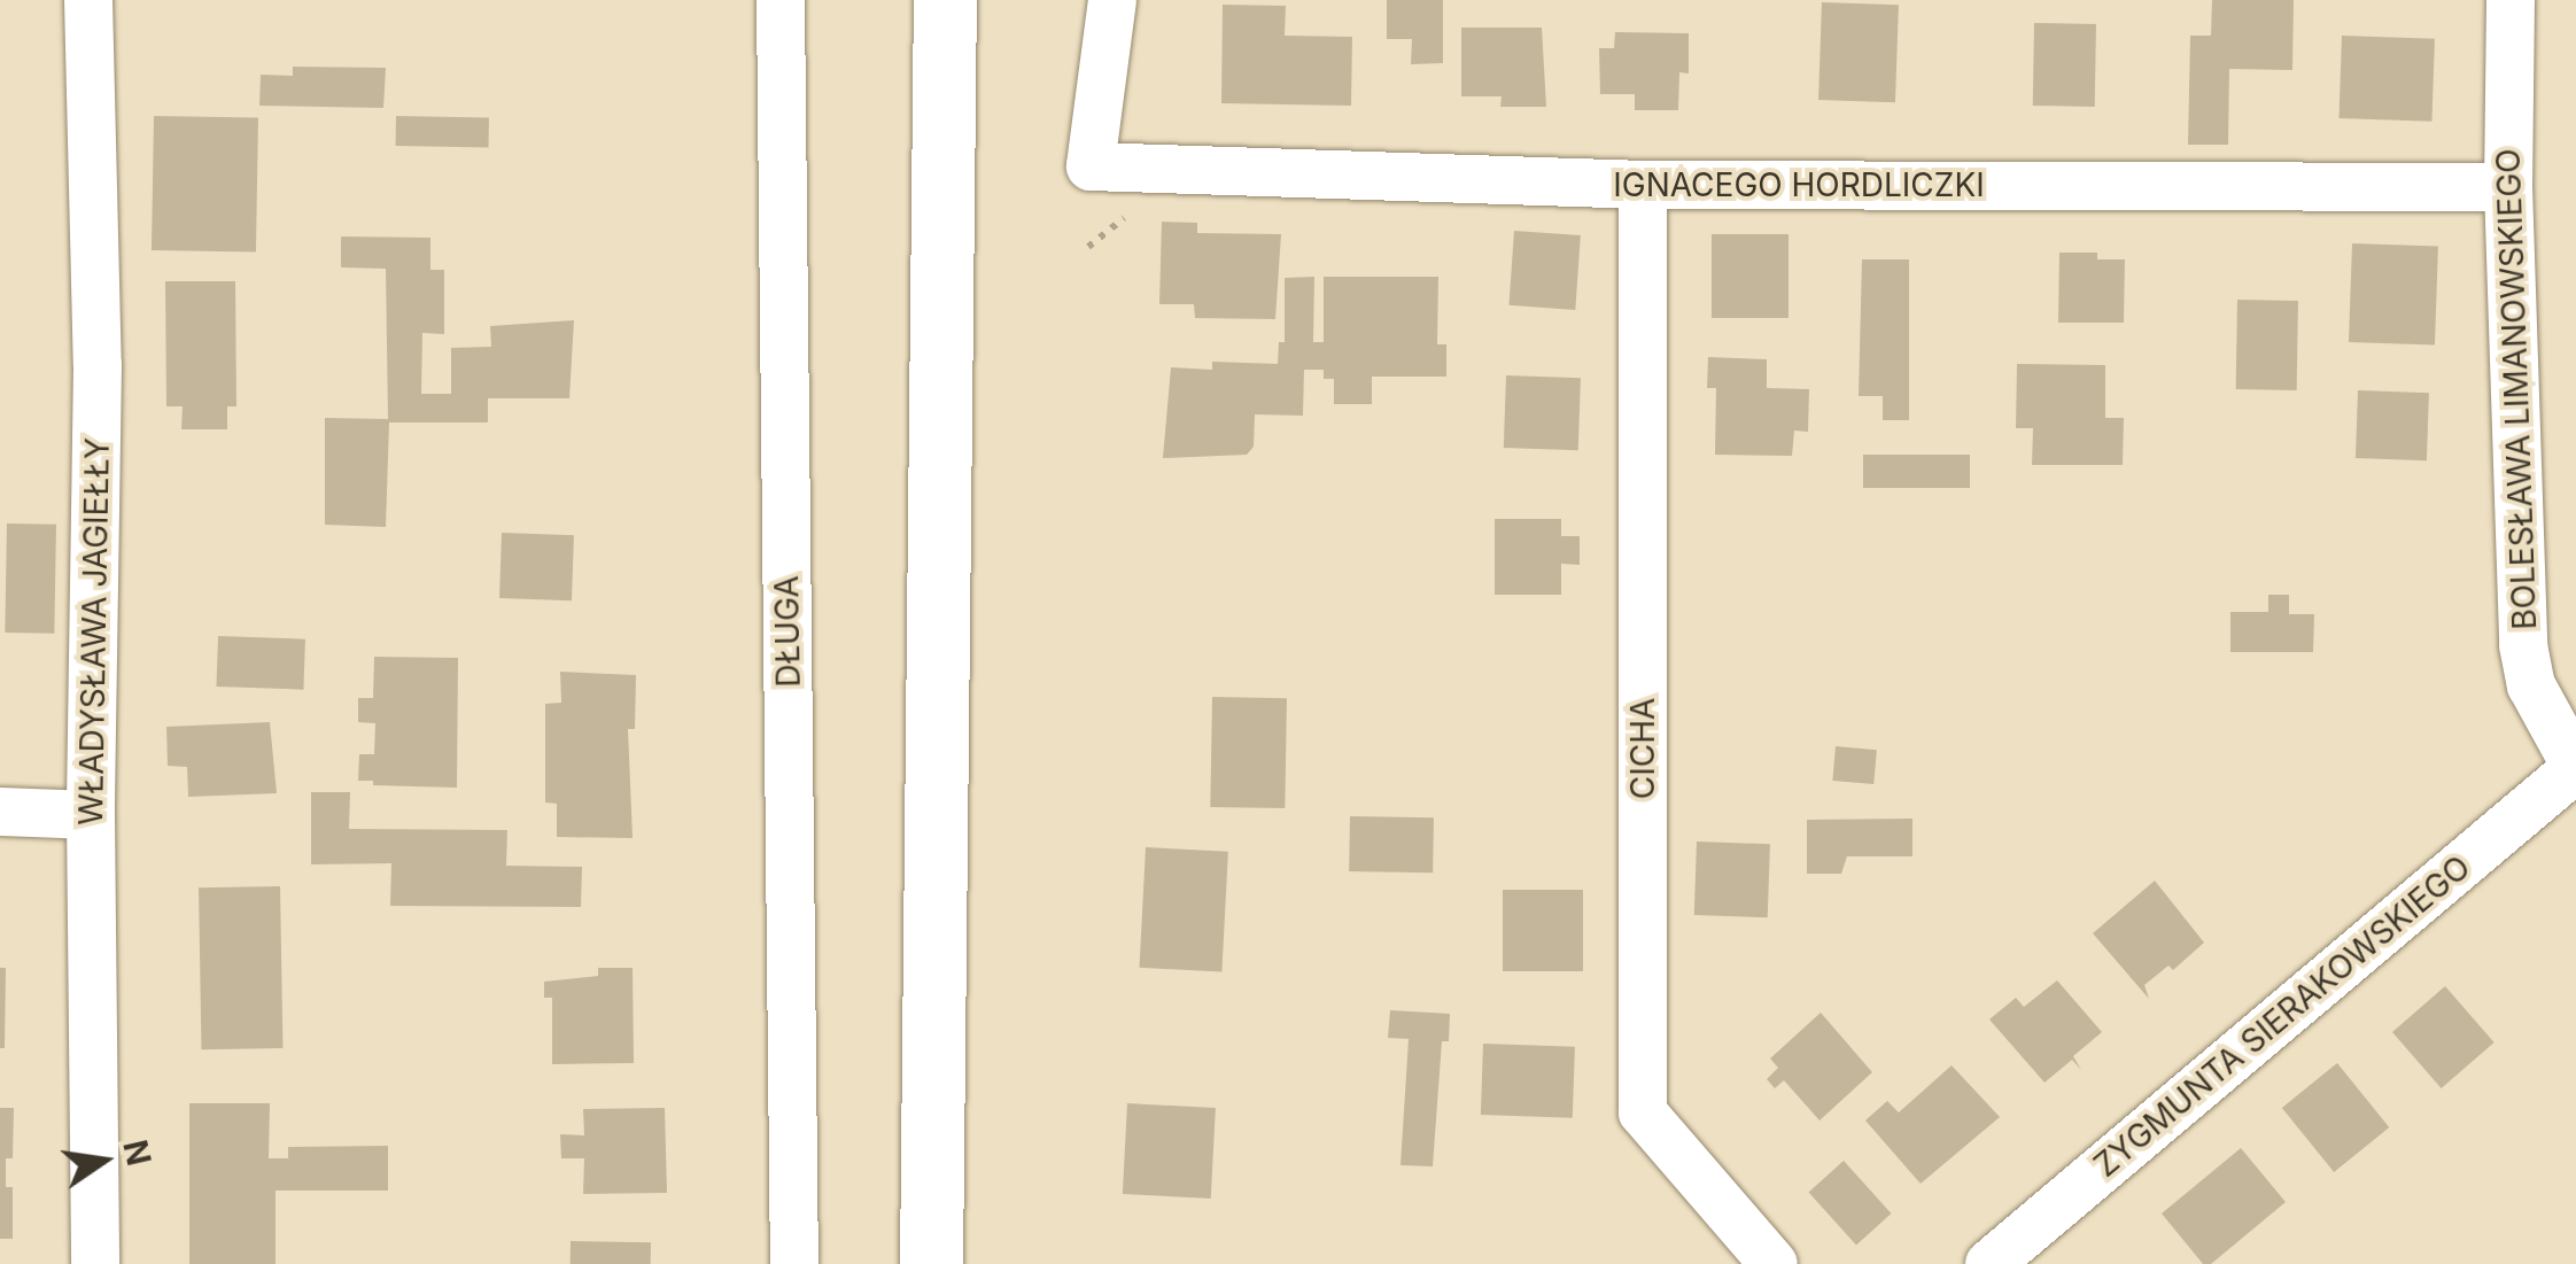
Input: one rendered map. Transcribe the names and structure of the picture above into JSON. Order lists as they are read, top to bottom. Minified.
{"streets":{"street":["IGNACEGO HORDLICZKI","BOLESŁAWA LIMANOWSKIEGO","WŁADYSŁAWA JAGIEŁŁY","DŁUGA","CICHA","ZYGMUNTA SIERAKOWSKIEGO"]},"crossings":[["IGNACEGO HORDLICZKI","BOLESŁAWA LIMANOWSKIEGO"],["IGNACEGO HORDLICZKI","CICHA"],["BOLESŁAWA LIMANOWSKIEGO","ZYGMUNTA SIERAKOWSKIEGO"]],"north":"right"}
